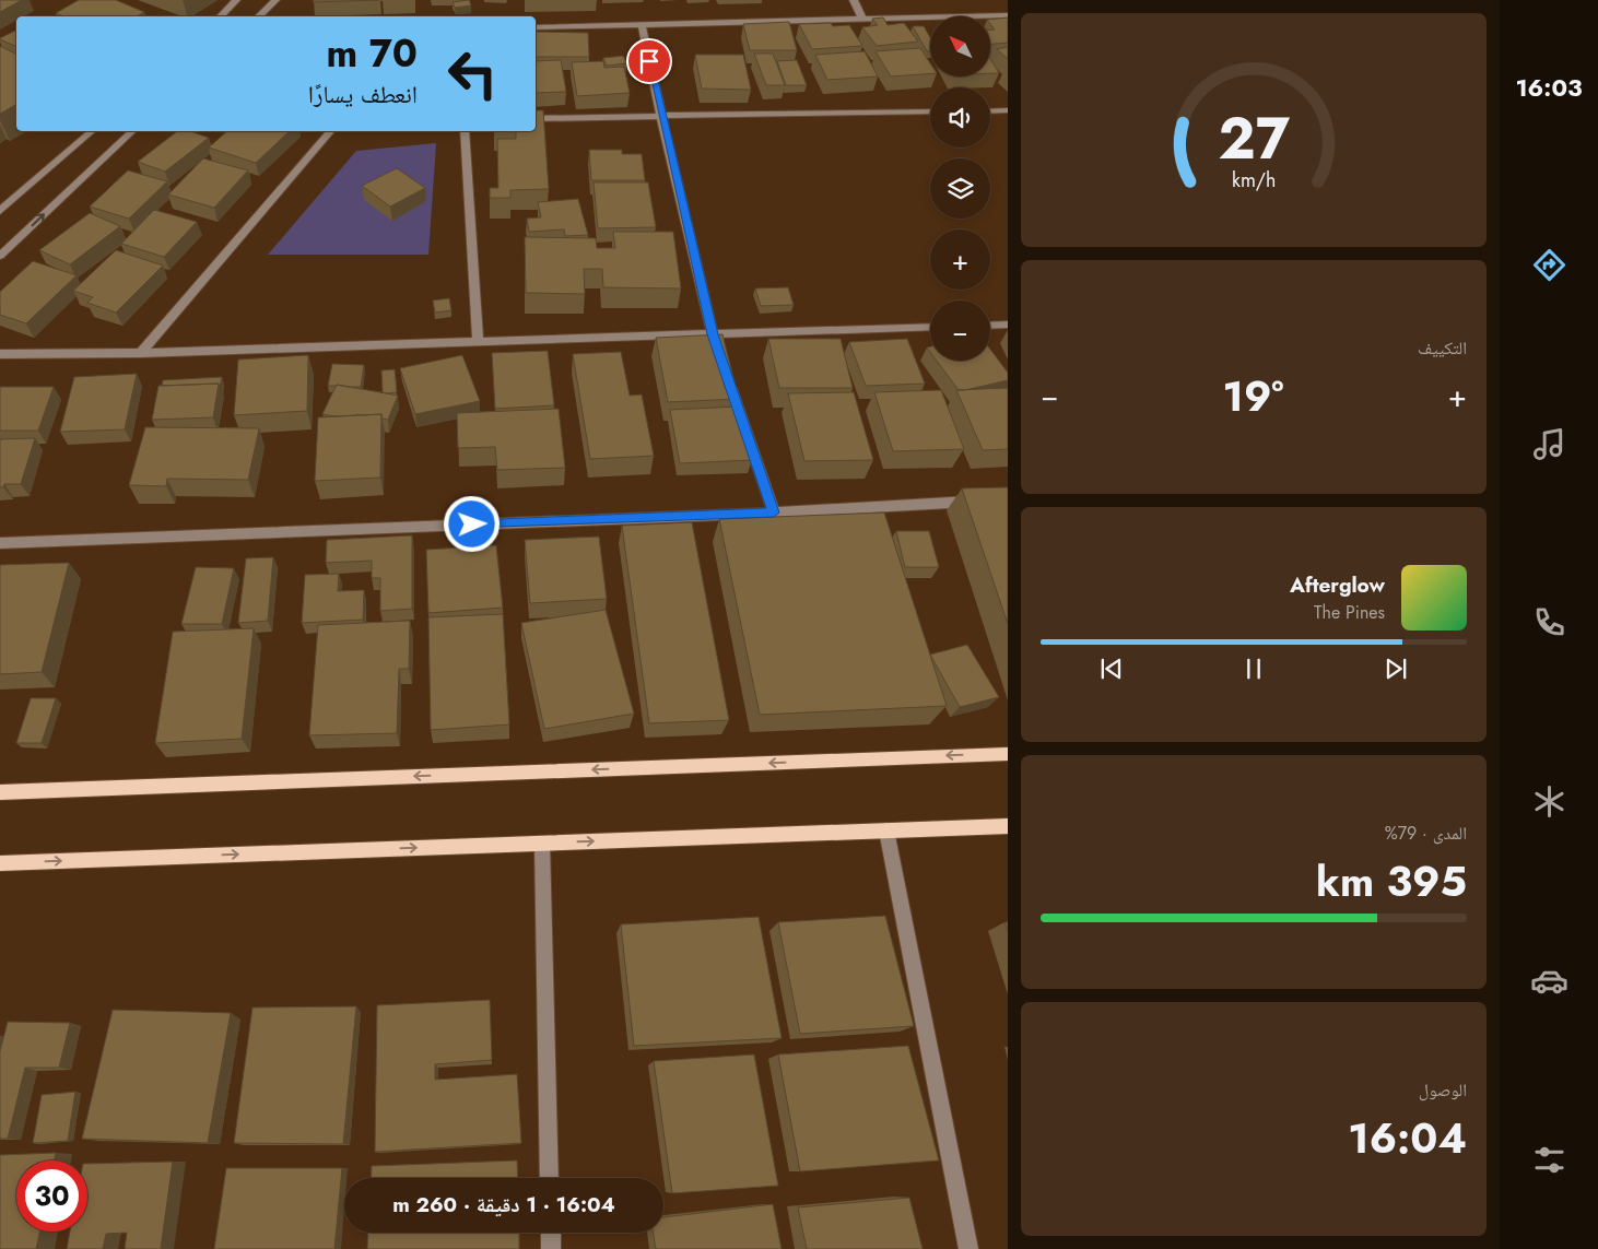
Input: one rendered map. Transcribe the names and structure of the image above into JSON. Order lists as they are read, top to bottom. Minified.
{"north":"top left","page":{"tabs":"16:03","map_buttons":["+","−"],"turn":["70 m","انعطف يسارًا"],"tile":["التكييف",["المدى · 79%","395 km"],["الوصول","16:04"]],"heat":["−","19°","+"],"song":["Afterglow","The Pines"],"limit":"30","trip":"16:04 · 1 دقيقة · 260 m","gauge":["27","km/h"]}}
